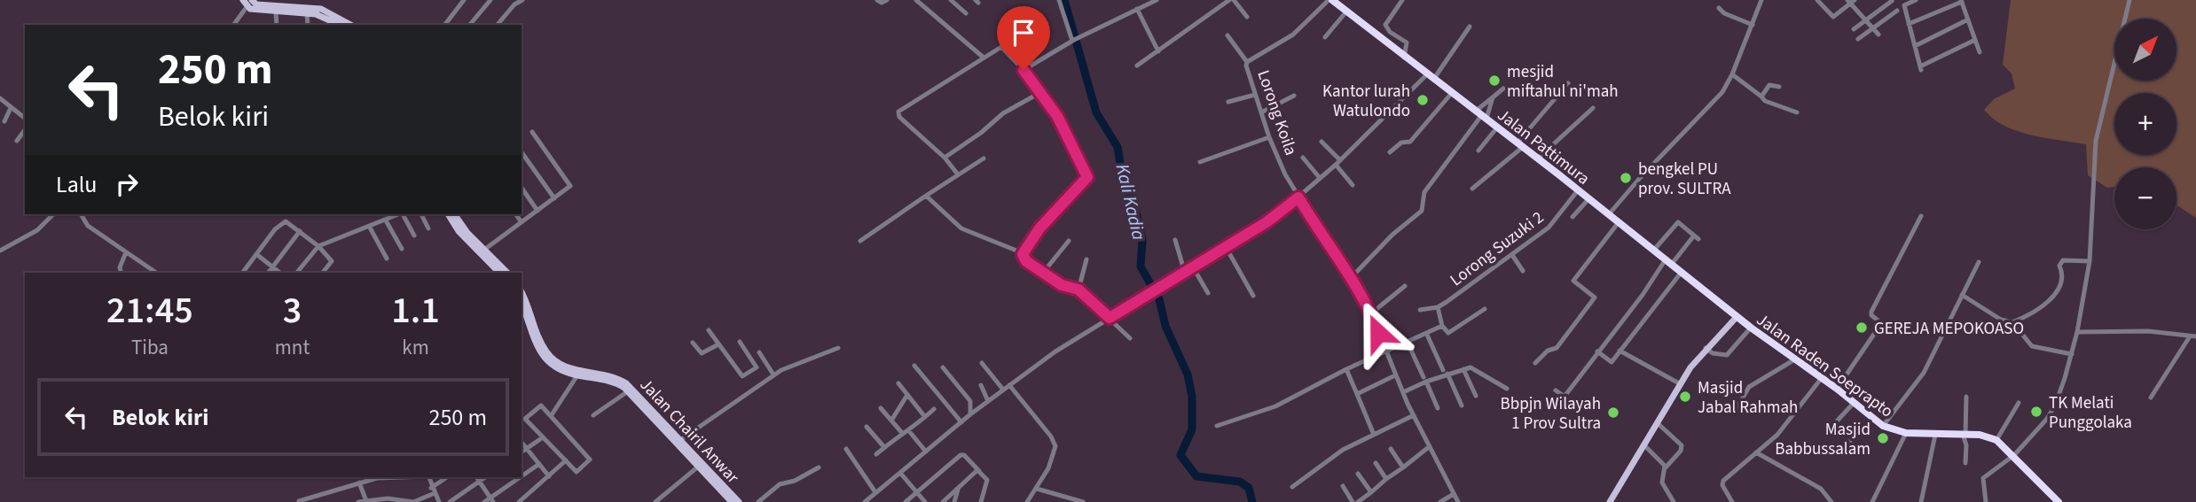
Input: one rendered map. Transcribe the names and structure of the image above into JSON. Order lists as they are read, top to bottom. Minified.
{"streets":{"highway":["Jalan Pattimura","Jalan Raden Soeprapto"],"main road":["Jalan Chairil Anwar"],"street":["Lorong Koila","Lorong Suzuki 2"]},"crossings":[["Lorong Koila","Jalan Pattimura"],["Jalan Pattimura","Lorong Suzuki 2"],["Jalan Pattimura","Jalan Raden Soeprapto"]],"water":["Kali Kadia"],"places":["mesjid miftahul ni'mah","Kantor lurah Watulondo","bengkel PU prov. SULTRA","GEREJA MEPOKOASO","Masjid Jabal Rahmah","TK Melati Punggolaka","Bbpjn Wilayah 1 Prov Sultra","Masjid Babbussalam"],"north":"top right","page":{"map_buttons":["+","−"],"turn":["250 m","Belok kiri"],"then":"Lalu","eta":["21:45","Tiba","3","mnt","1.1","km"],"list":[{"name":"Belok kiri","value":"250 m"}]}}
